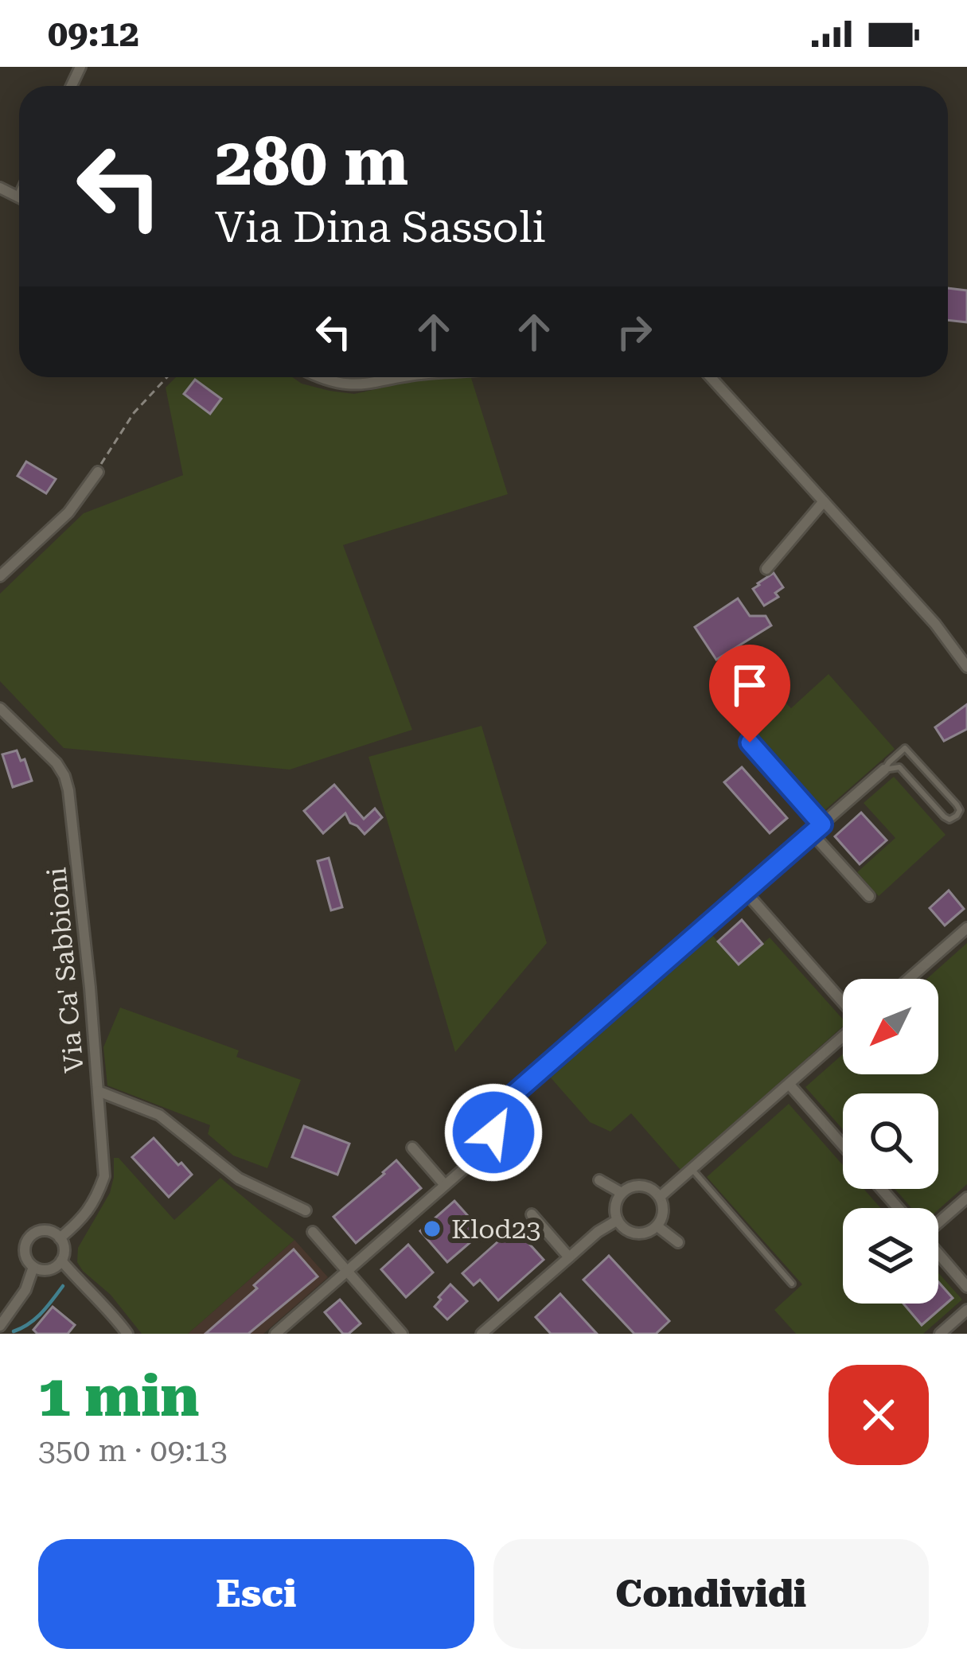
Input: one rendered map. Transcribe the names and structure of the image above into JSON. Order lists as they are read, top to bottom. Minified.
{"streets":{"street":["Via Ca' Sabbioni"]},"places":["Klod23"],"north":"bottom left","page":{"status":"09:12","turn":["280 m","Via Dina Sassoli"],"heading":["1 min","350 m · 09:13"],"buttons":["Esci","Condividi"]}}
